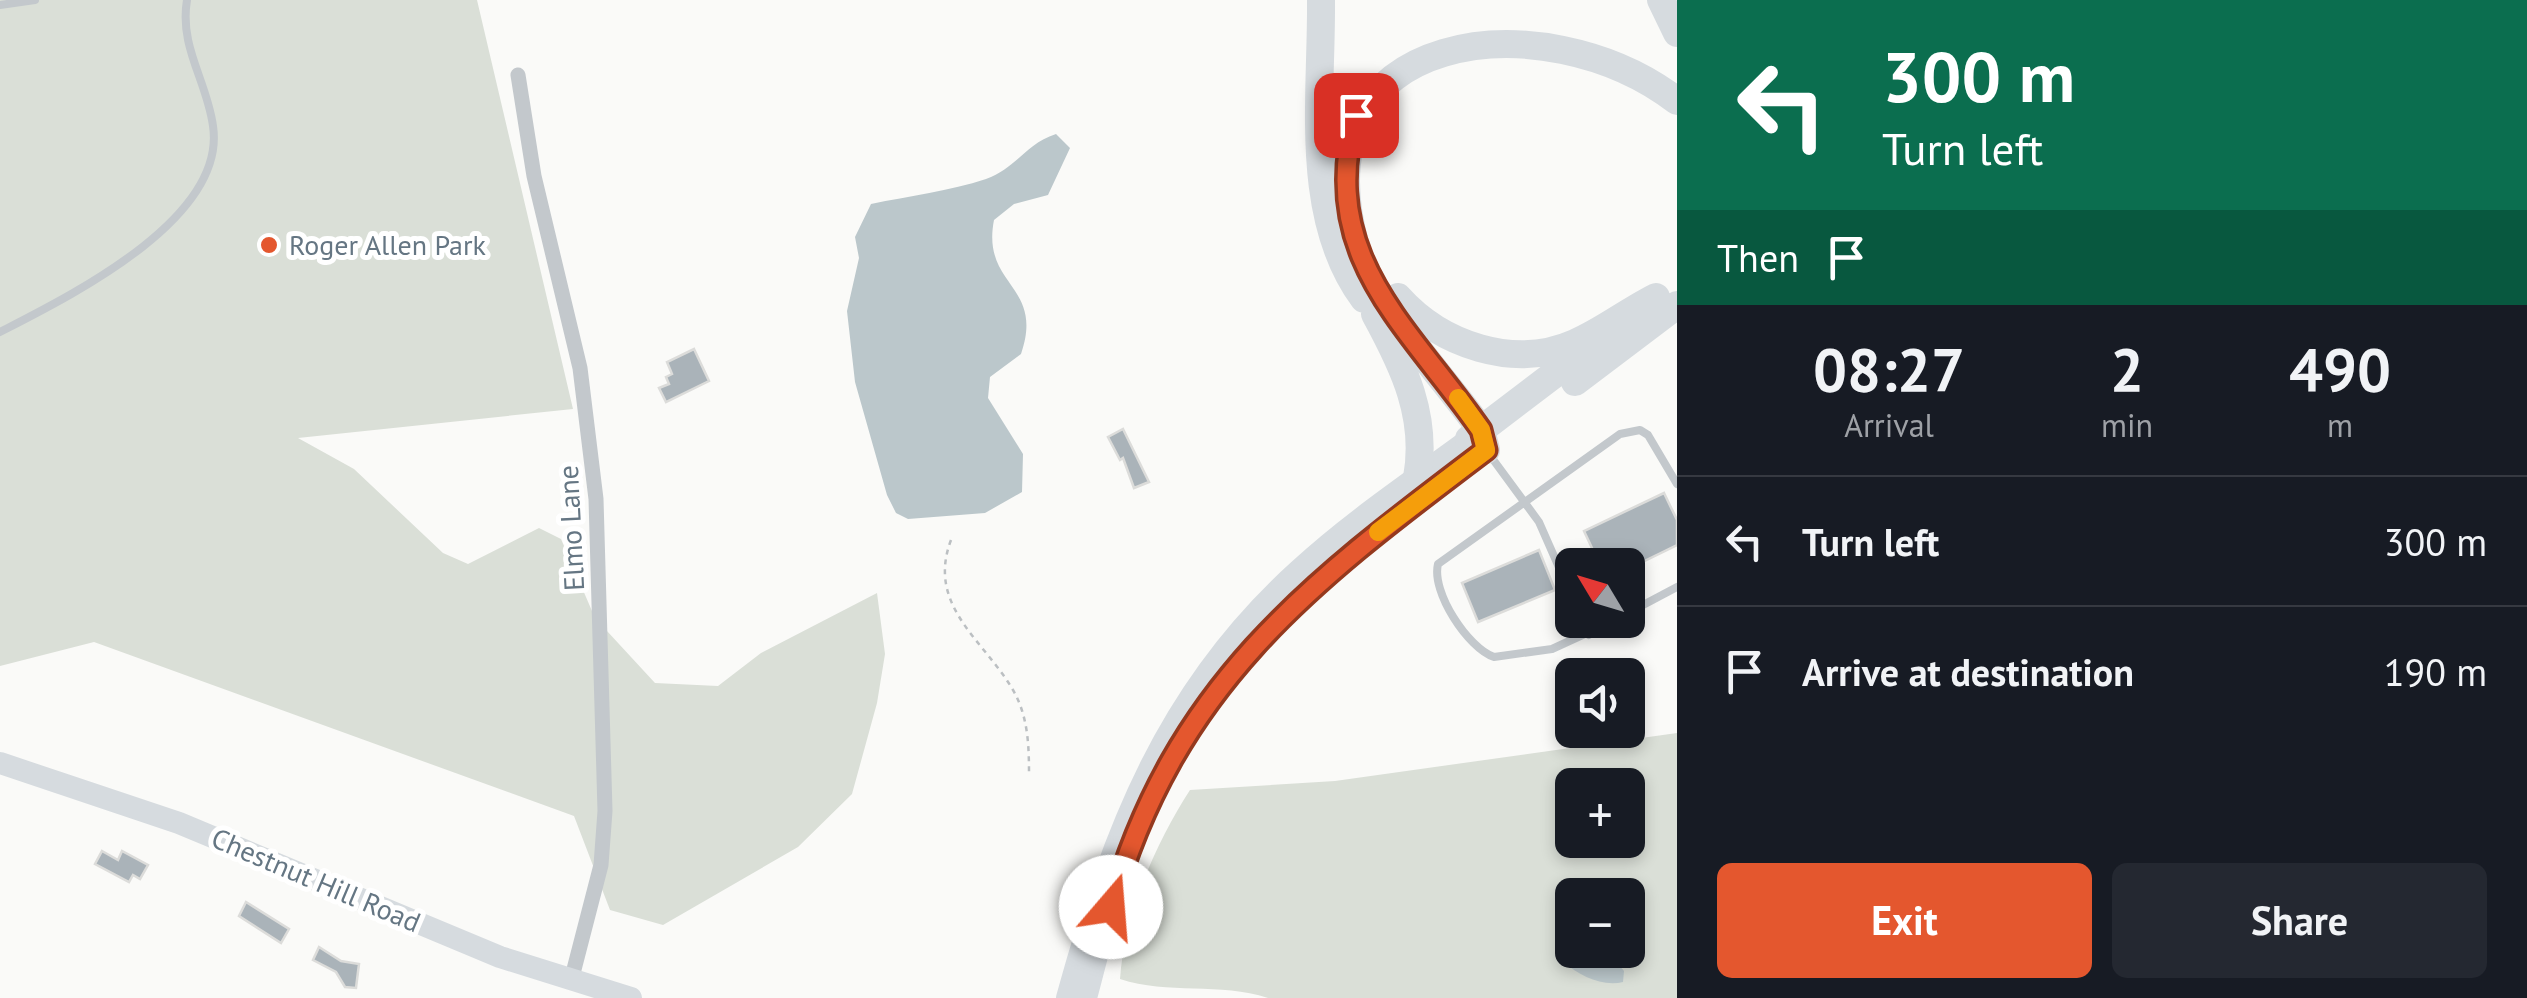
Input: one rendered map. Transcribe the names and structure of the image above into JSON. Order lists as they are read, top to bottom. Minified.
{"streets":{"street":["Elmo Lane","Chestnut Hill Road"]},"crossings":[["Elmo Lane","Chestnut Hill Road"]],"places":["Roger Allen Park"],"north":"top left","page":{"turn":["300 m","Turn left"],"then":"Then","eta":["08:27","Arrival","2","min","490","m"],"list":[{"name":"Turn left","value":"300 m"},{"name":"Arrive at destination","value":"190 m"}],"map_buttons":["+","−"],"buttons":["Exit","Share"]}}
